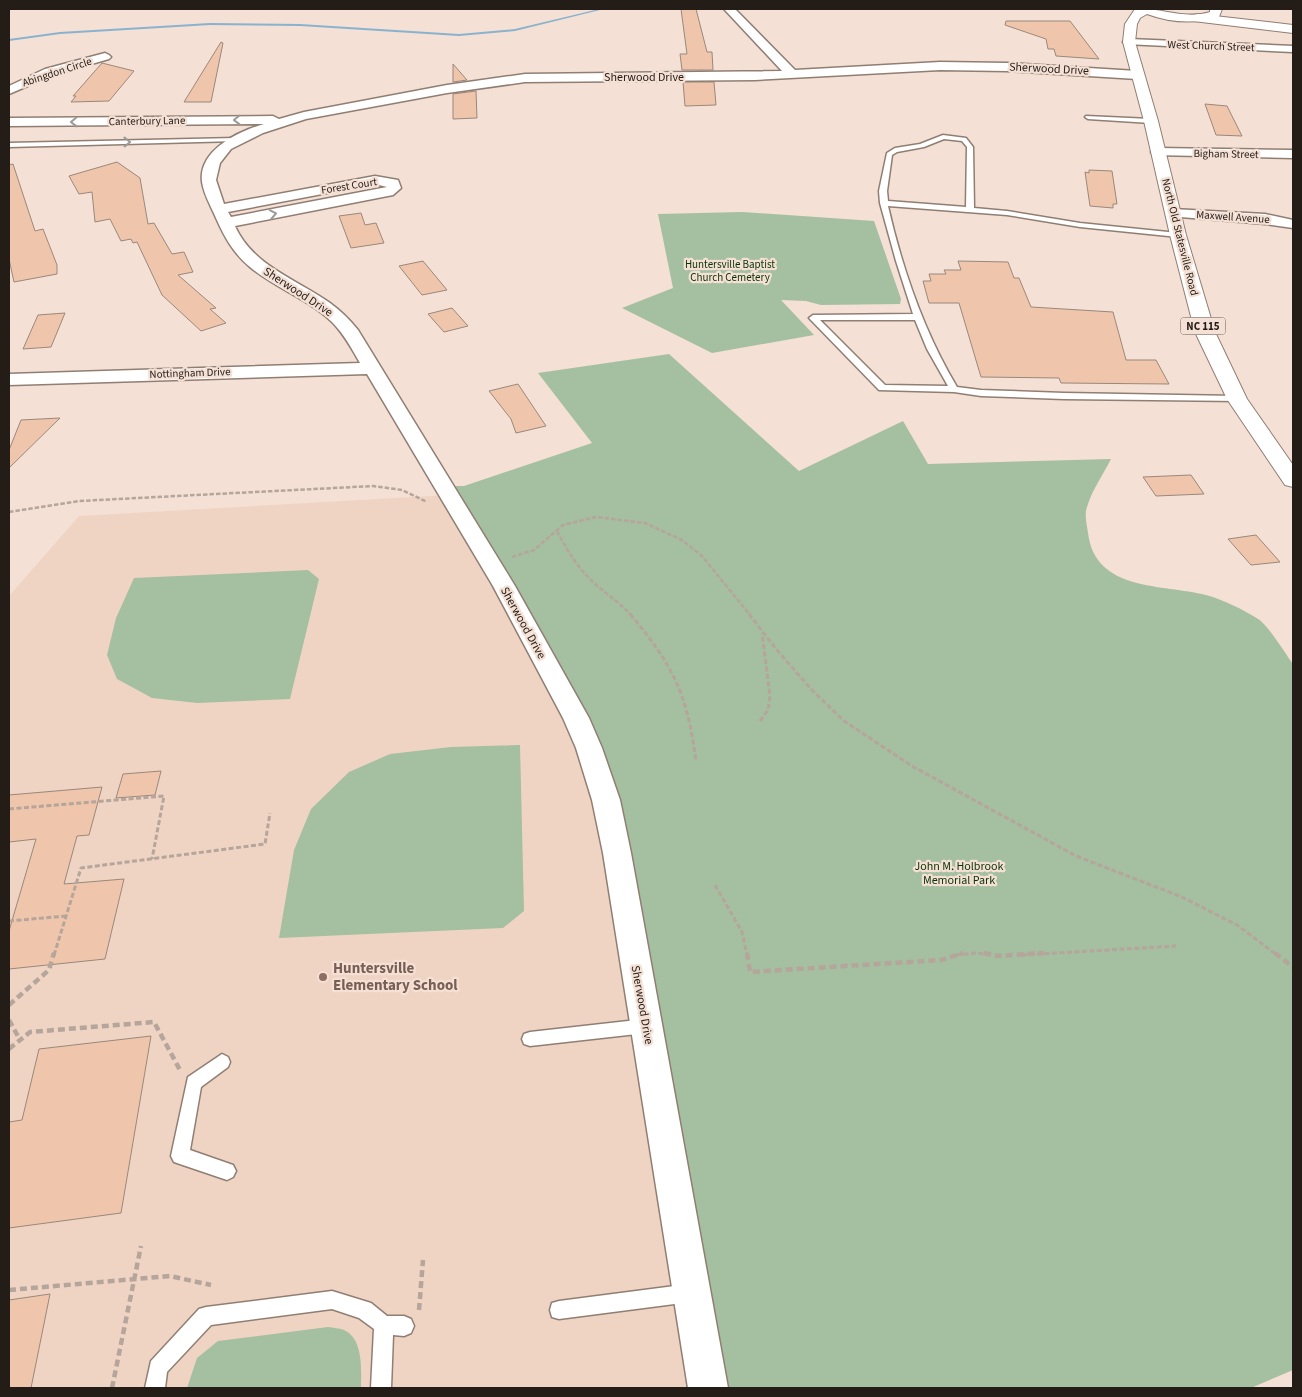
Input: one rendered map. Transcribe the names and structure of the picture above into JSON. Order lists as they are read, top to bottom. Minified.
{"streets":{"main road":["North Old Statesville Road","NC 115"],"street":["West Church Street","Sherwood Drive","Abingdon Circle","Canterbury Lane","Bigham Street","Forest Court","Maxwell Avenue","Nottingham Drive"]},"crossings":[["West Church Street","North Old Statesville Road"],["Sherwood Drive","Canterbury Lane"],["Sherwood Drive","Forest Court"],["Sherwood Drive","North Old Statesville Road"],["Sherwood Drive","Nottingham Drive"],["Bigham Street","North Old Statesville Road"],["Maxwell Avenue","North Old Statesville Road"]],"one_way":["Canterbury Lane"],"parks":["Huntersville Baptist Church Cemetery","John M. Holbrook Memorial Park"],"places":["Huntersville Elementary School"]}
